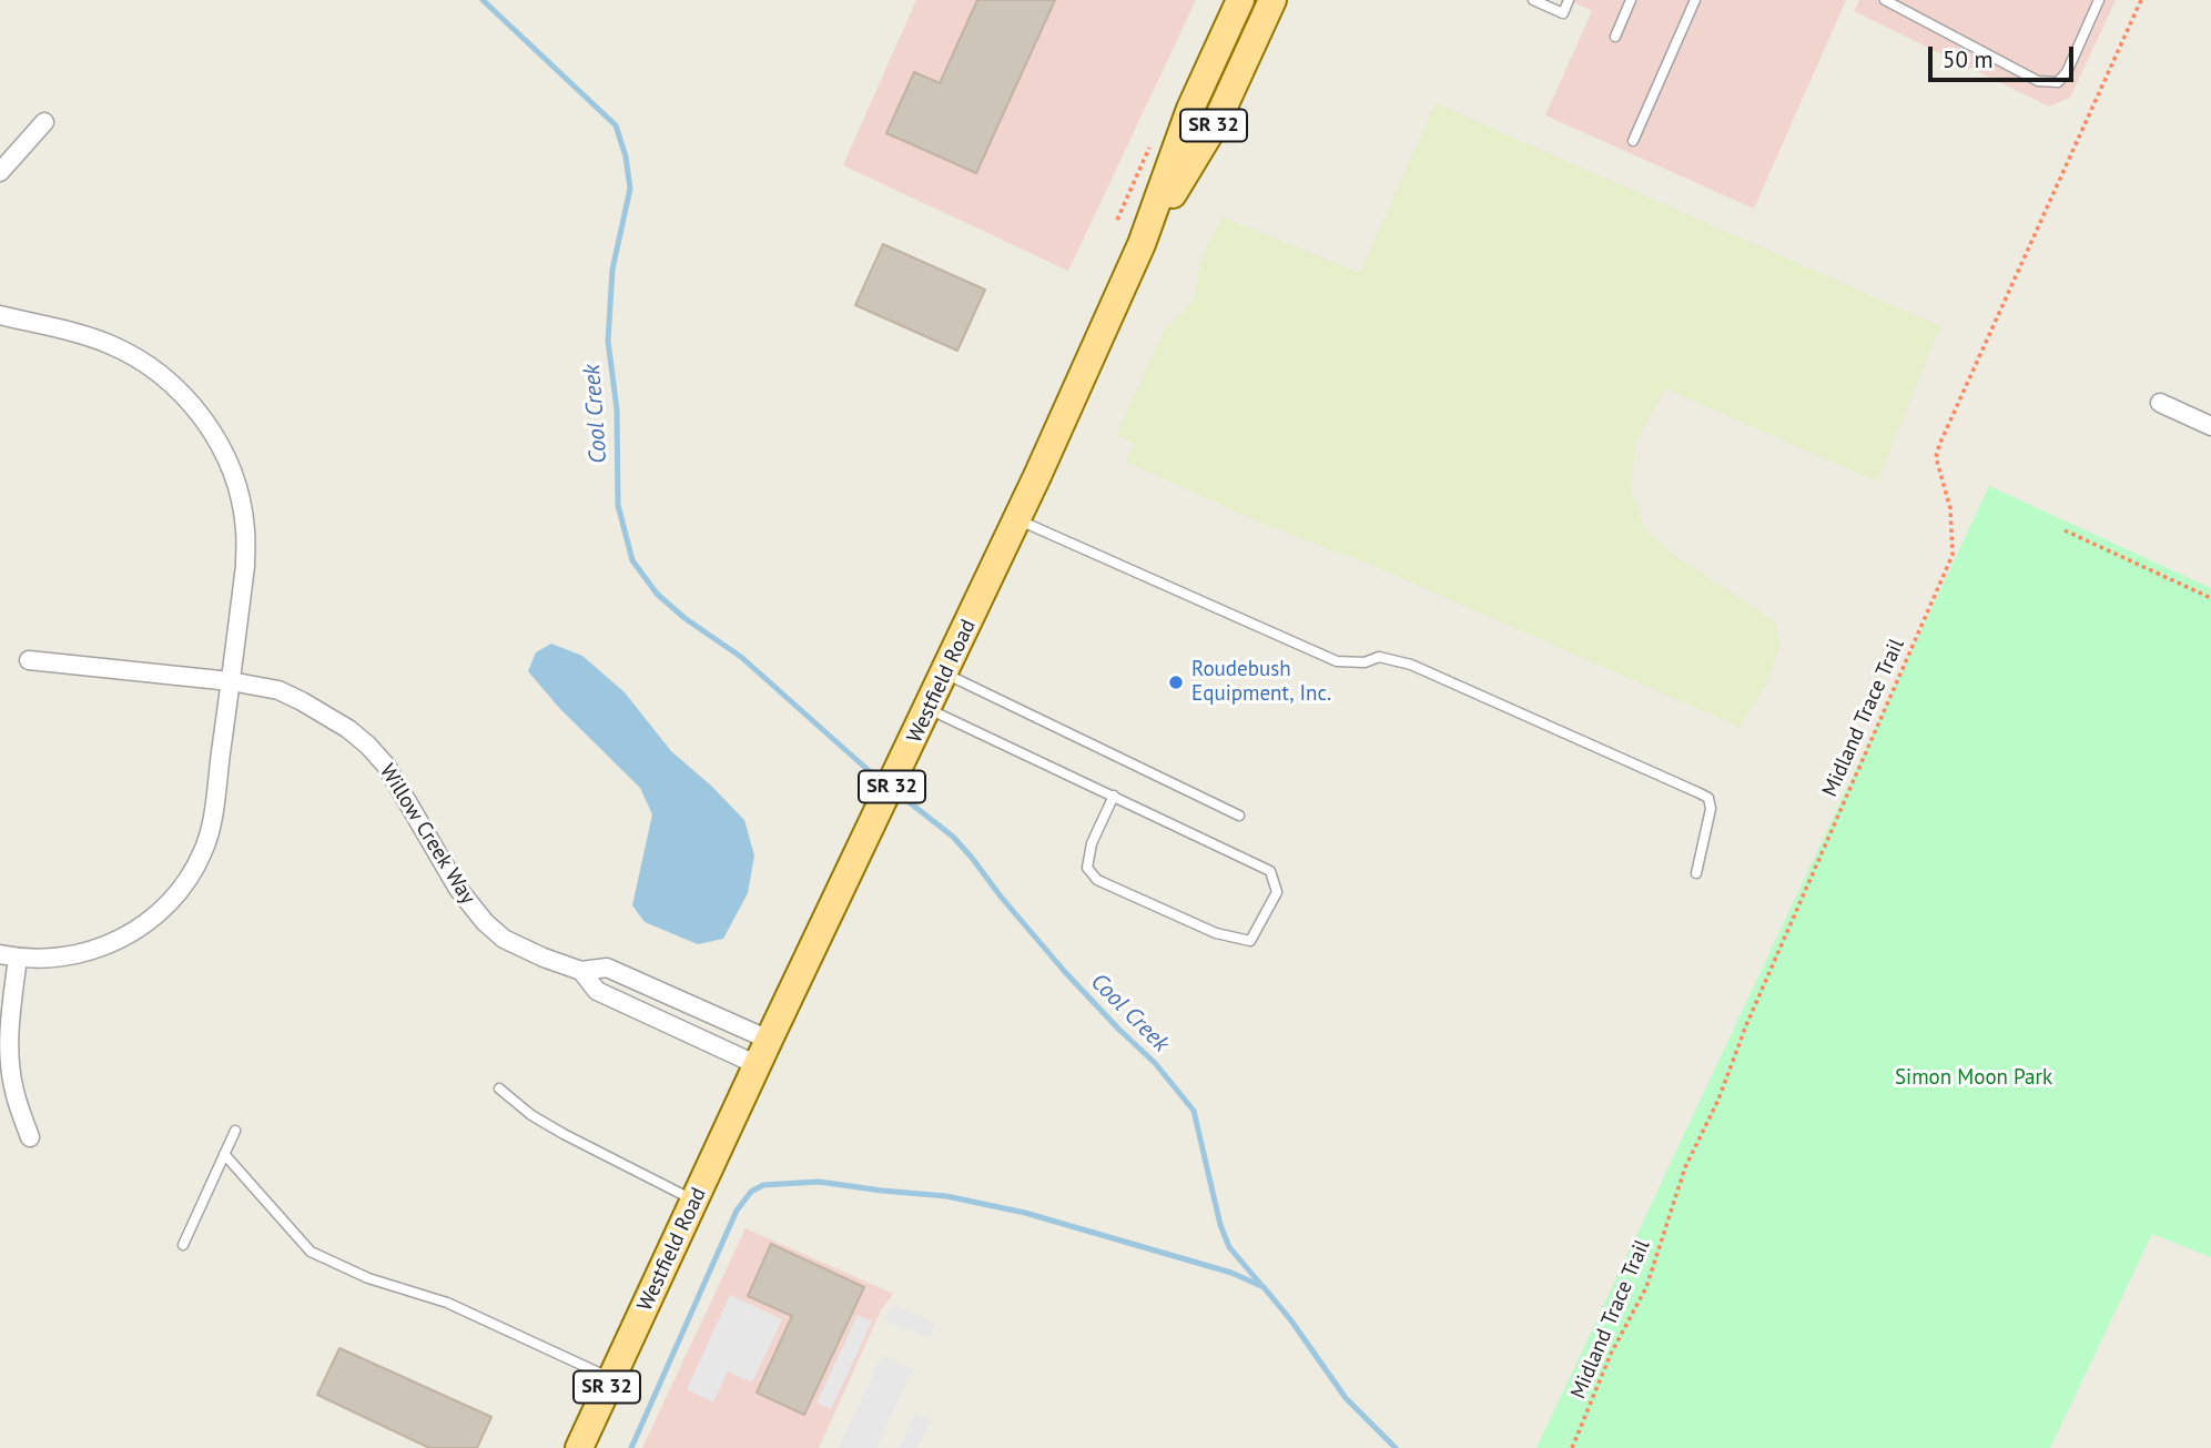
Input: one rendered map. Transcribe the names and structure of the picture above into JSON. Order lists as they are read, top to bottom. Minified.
{"streets":{"main road":["SR 32","Westfield Road"],"street":["Willow Creek Way"],"path":["Midland Trace Trail"]},"crossings":[["SR 32","Westfield Road"],["Westfield Road","Willow Creek Way"]],"water":["Cool Creek"],"parks":["Simon Moon Park"],"places":["Roudebush Equipment, Inc."],"scale_bar":"50 m"}
